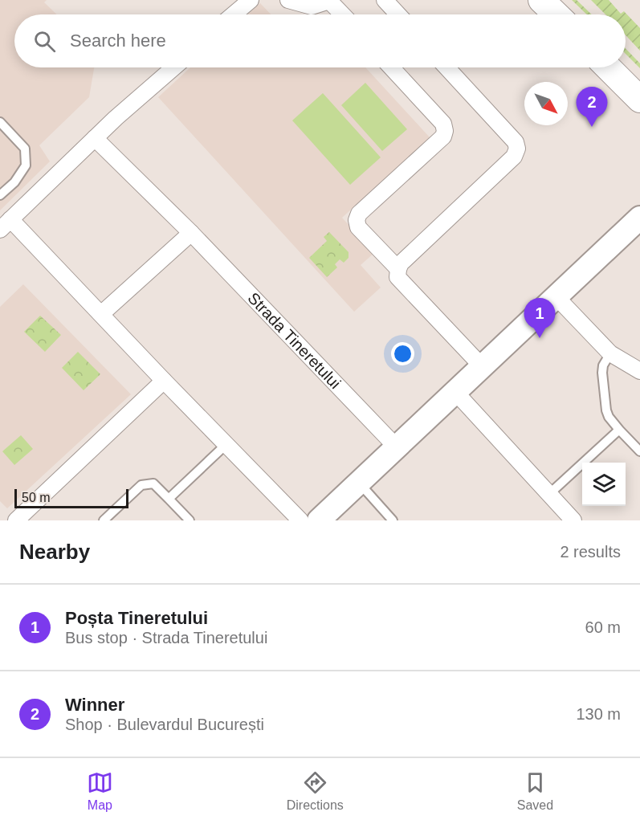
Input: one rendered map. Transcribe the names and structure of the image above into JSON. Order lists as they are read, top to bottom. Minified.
{"streets":{"street":["Strada Tineretului"]},"scale_bar":"50 m","north":"bottom right","page":{"search":"Search here","pins":["2","1"],"scale":"50 m","heading":["Nearby","2 results"],"list":[{"mark":"1","name":"Poșta Tineretului","note":"Bus stop · Strada Tineretului","value":"60 m"},{"mark":"2","name":"Winner","note":"Shop · Bulevardul București","value":"130 m"}],"nav":["Map","Directions","Saved"]}}
